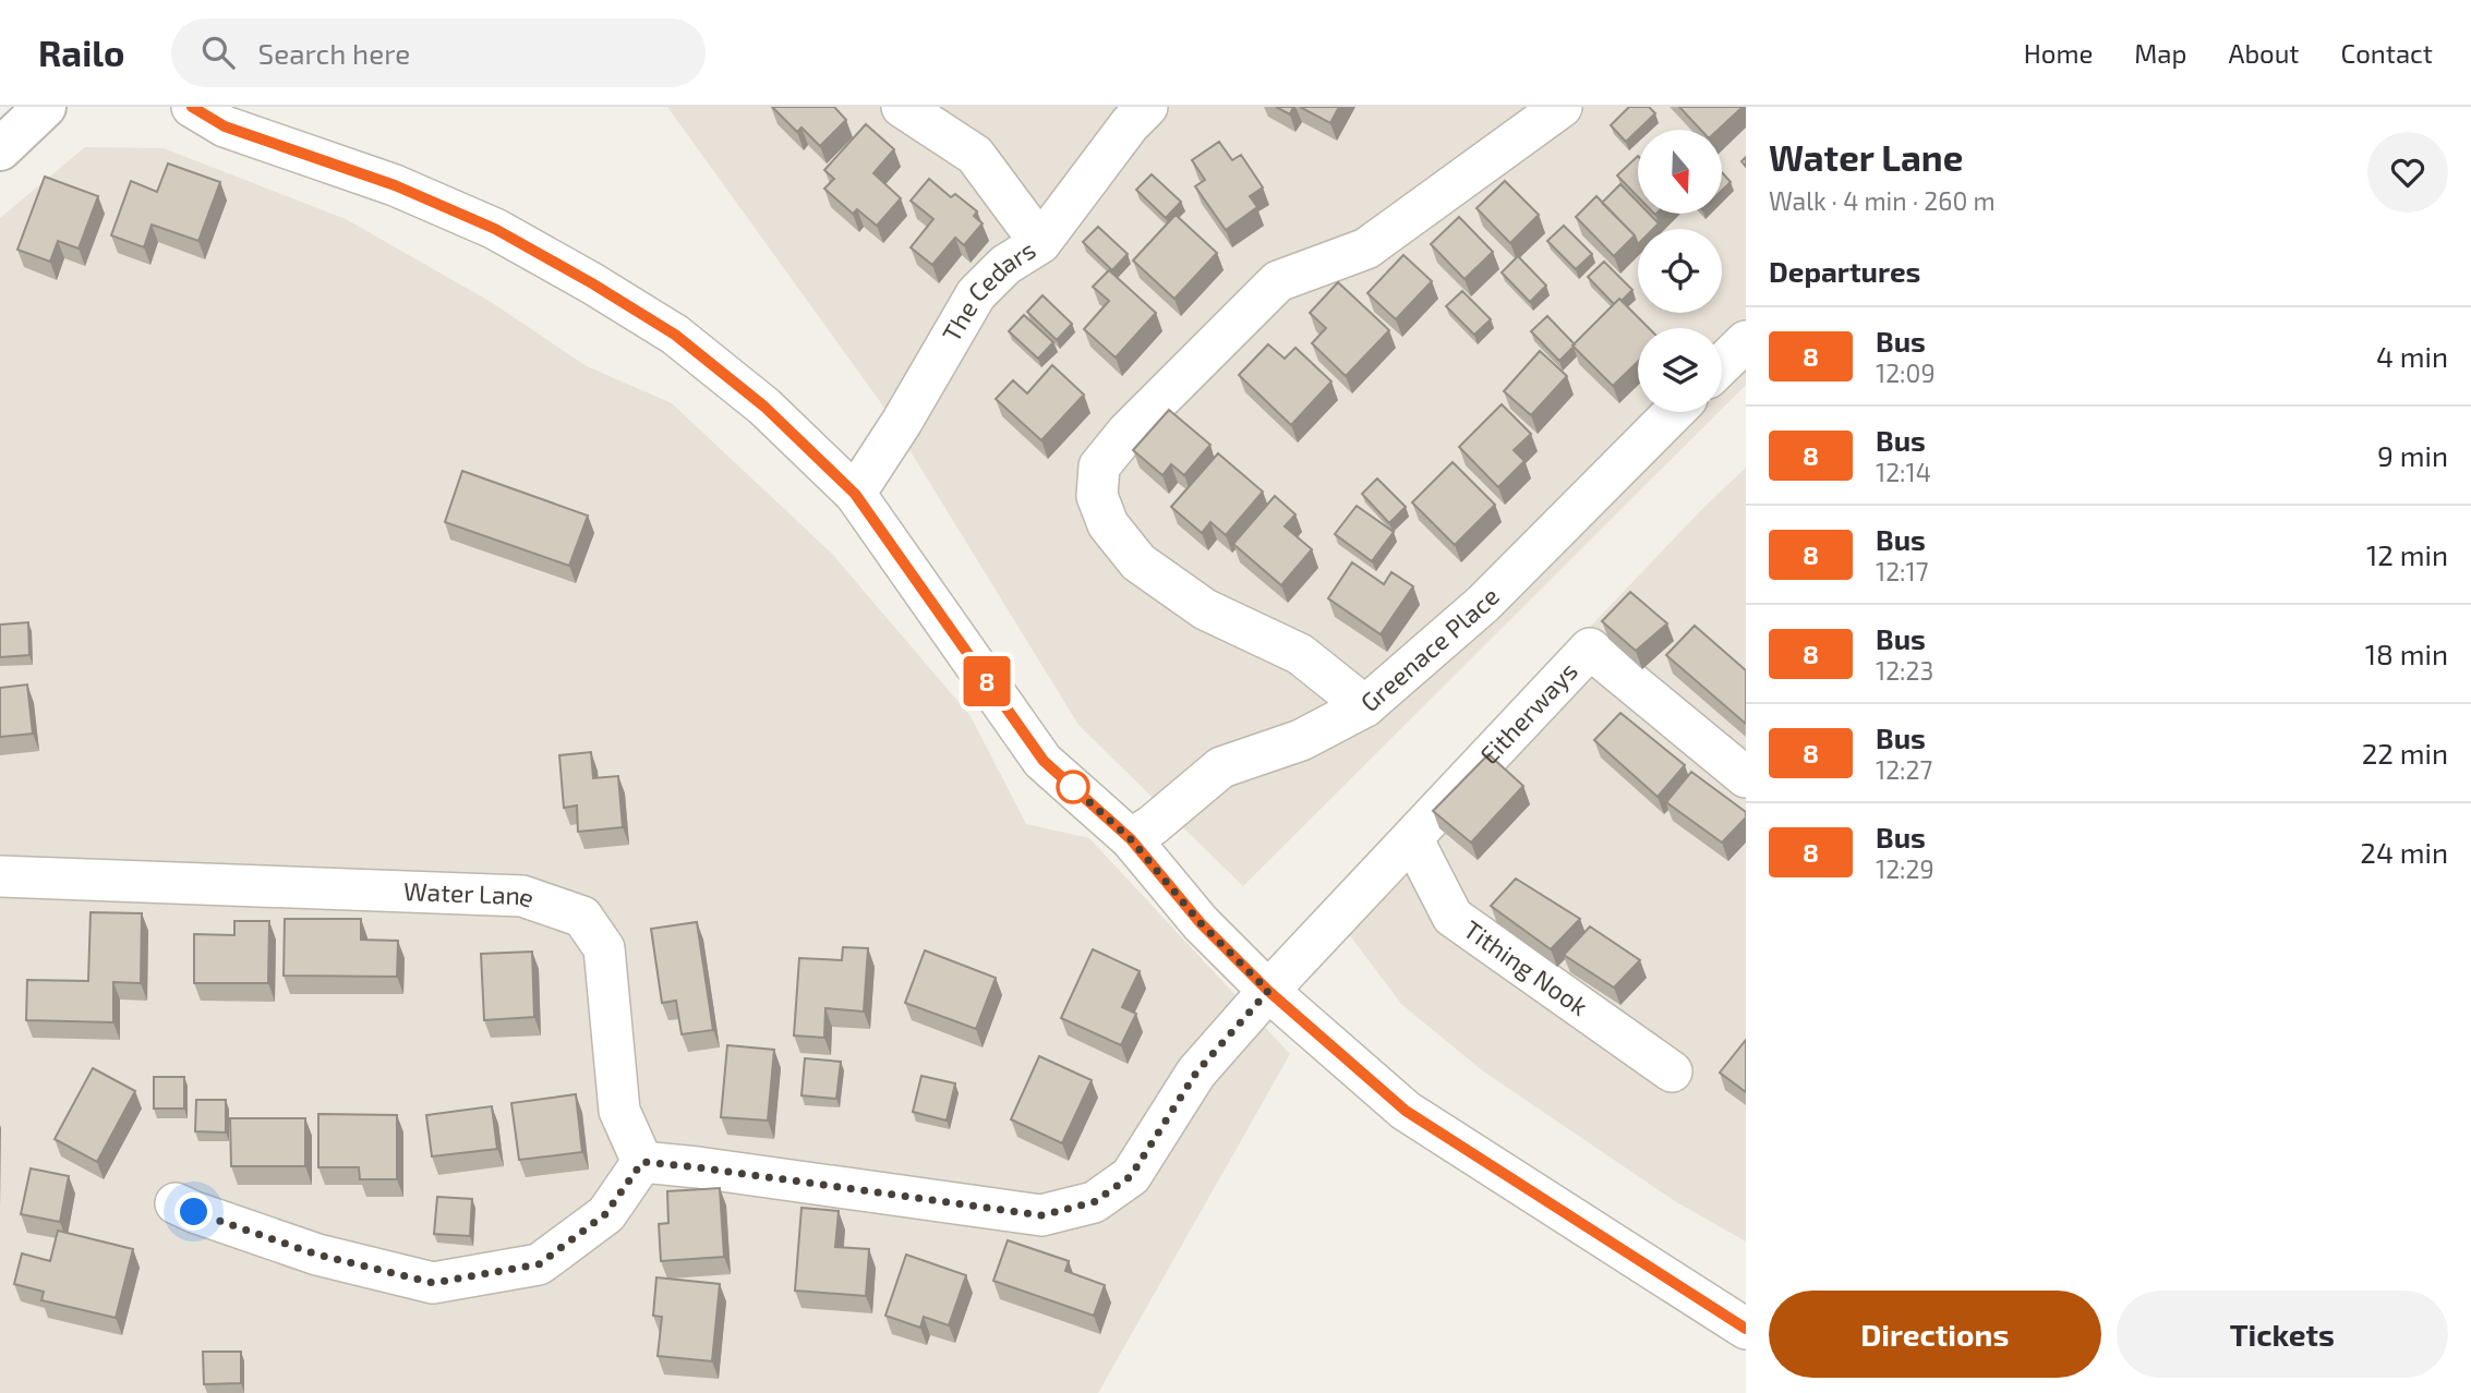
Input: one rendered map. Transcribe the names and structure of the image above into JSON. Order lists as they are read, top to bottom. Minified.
{"streets":{"street":["The Cedars","Greenace Place","Eitherways","Water Lane","Tithing Nook"]},"crossings":[["Eitherways","Tithing Nook"]],"lines":["bus line 8"],"north":"bottom","page":{"header":"Railo","search":"Search here","nav":["Home","Map","About","Contact"],"on_map":"8","heading":[["Water Lane","Walk · 4 min · 260 m"],"Departures"],"list":[{"mark":"8","name":"Bus","note":"12:09","value":"4 min"},{"mark":"8","name":"Bus","note":"12:14","value":"9 min"},{"mark":"8","name":"Bus","note":"12:17","value":"12 min"},{"mark":"8","name":"Bus","note":"12:23","value":"18 min"},{"mark":"8","name":"Bus","note":"12:27","value":"22 min"},{"mark":"8","name":"Bus","note":"12:29","value":"24 min"}],"buttons":["Directions","Tickets"]}}
